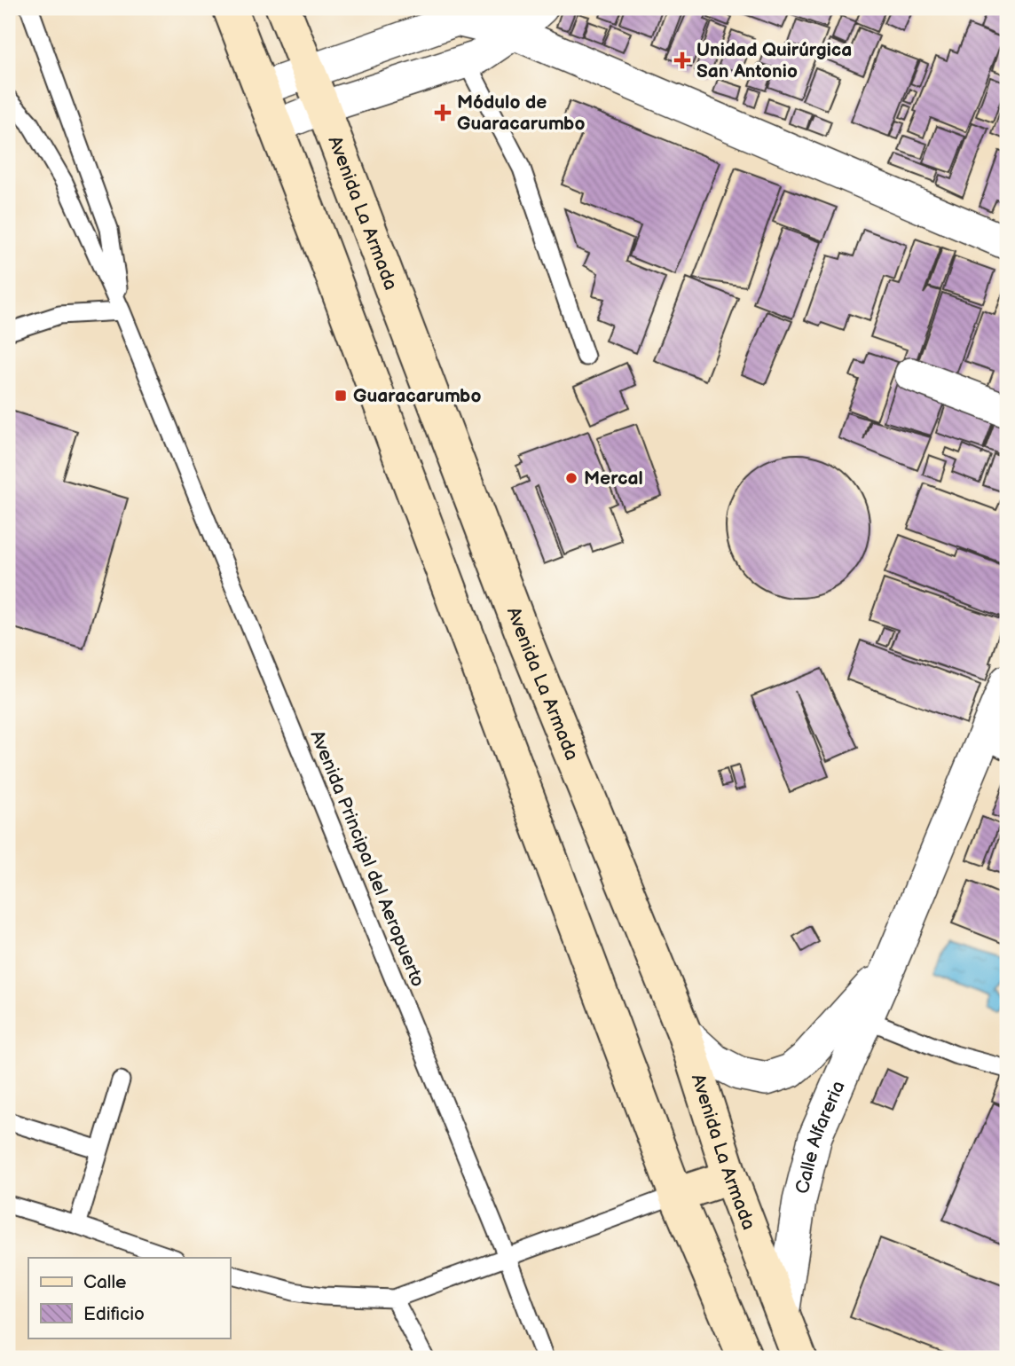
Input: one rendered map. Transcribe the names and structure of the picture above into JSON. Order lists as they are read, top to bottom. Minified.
{"streets":{"main road":["Avenida La Armada"],"street":["Calle Alfareria"],"lane":["Avenida Principal del Aeropuerto"]},"crossings":[["Avenida La Armada","Calle Alfareria"]],"places":{"health":["Unidad Quirúrgica San Antonio","Módulo de Guaracarumbo"],"transit":["Guaracarumbo"],"other":["Mercal"]},"legend":["Calle","Edificio"]}
